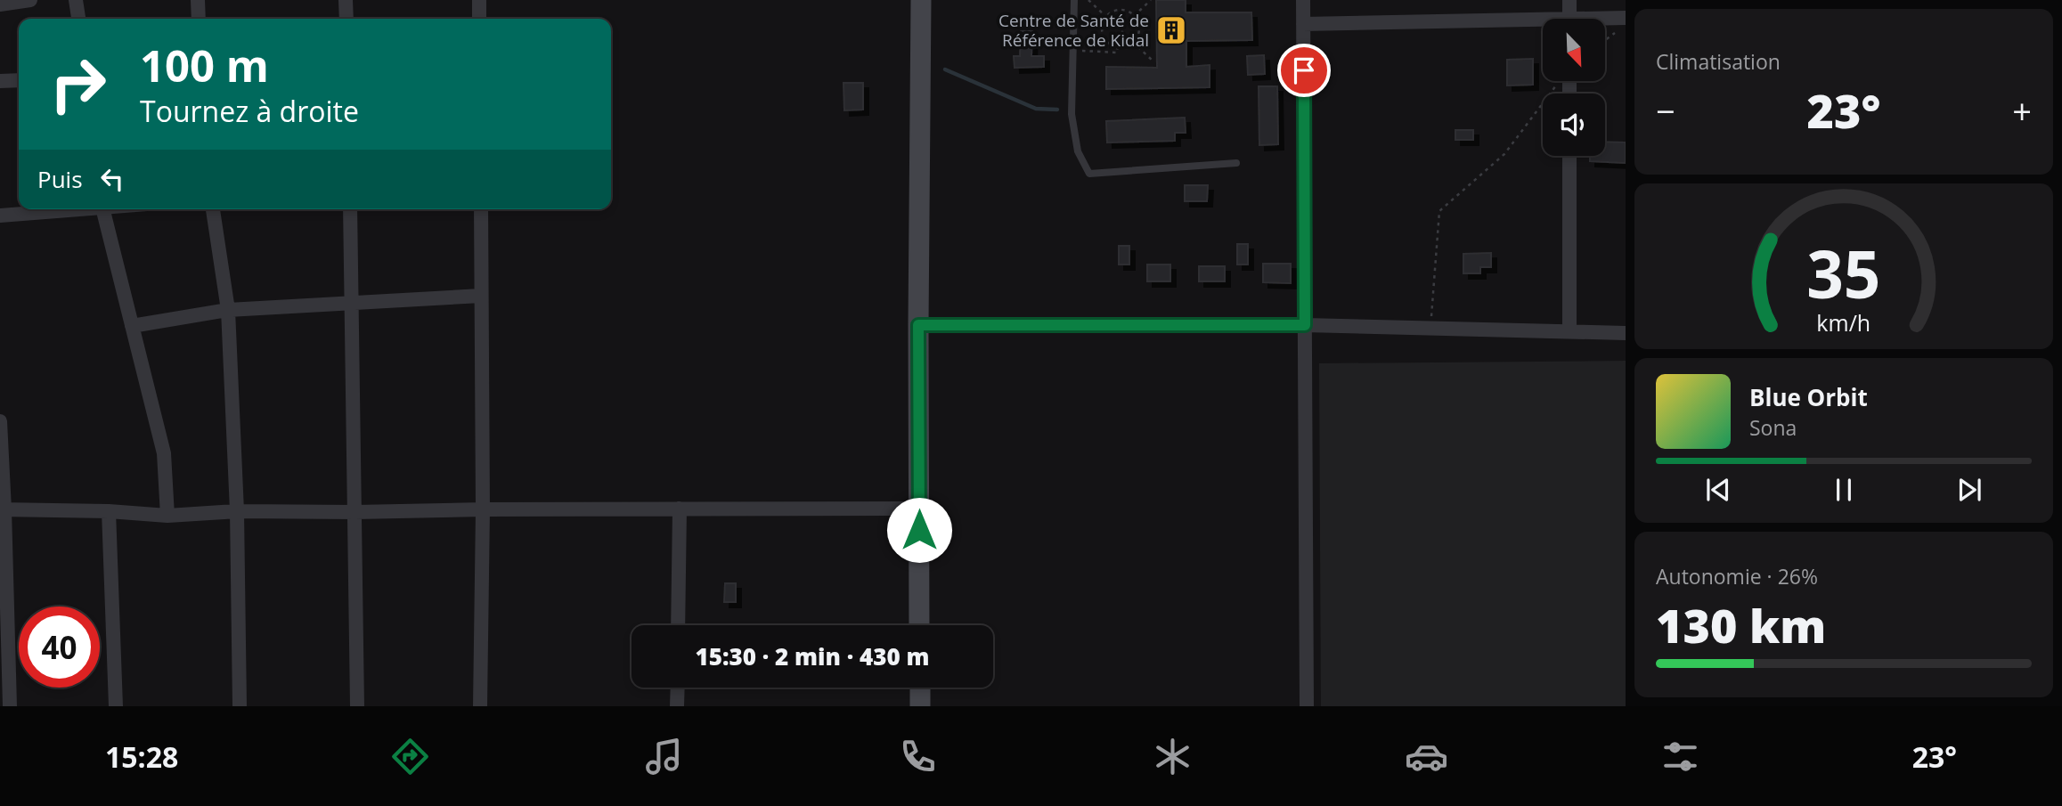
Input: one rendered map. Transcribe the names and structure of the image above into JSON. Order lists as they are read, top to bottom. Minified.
{"places":{"building":["Centre de Santé de Référence de Kidal"]},"north":"bottom right","page":{"tile":["Climatisation",["Autonomie · 26%","130 km"]],"turn":["100 m","Tournez à droite"],"heat":["−","23°","+"],"then":"Puis","song":["Blue Orbit","Sona"],"limit":"40","trip":"15:30 · 2 min · 430 m","tabs":["15:28","23°"],"gauge":["35","km/h"]}}
